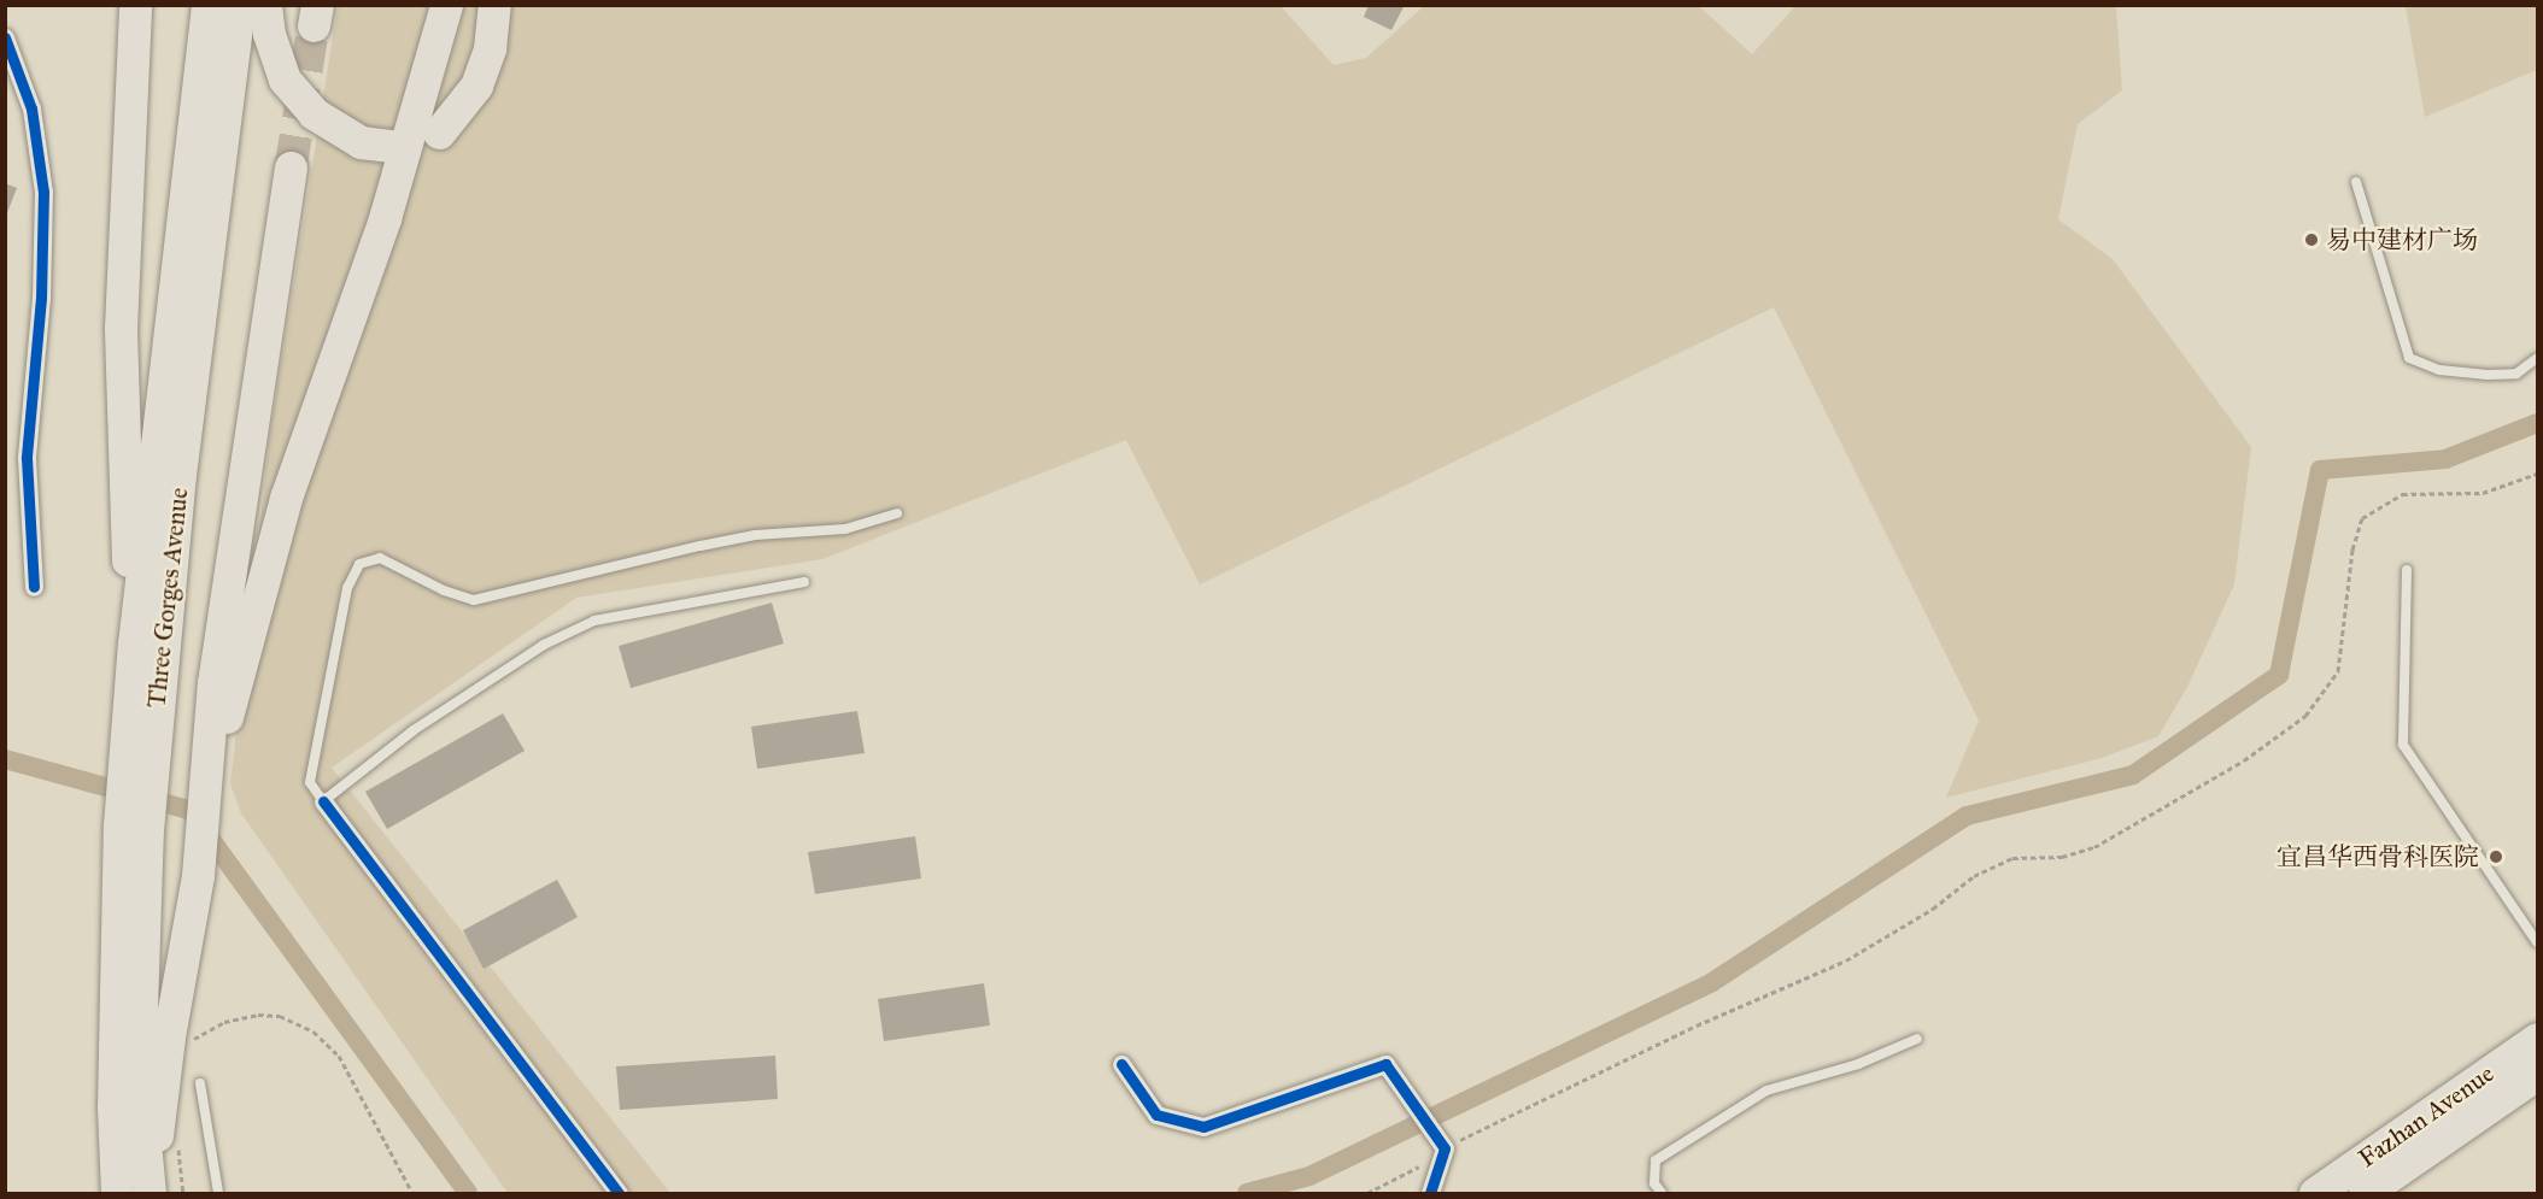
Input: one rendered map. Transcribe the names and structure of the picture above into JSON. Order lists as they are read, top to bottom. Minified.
{"streets":{"highway":["Three Gorges Avenue","Fazhan Avenue"]},"places":["易中建材广场","宜昌华西骨科医院"]}
